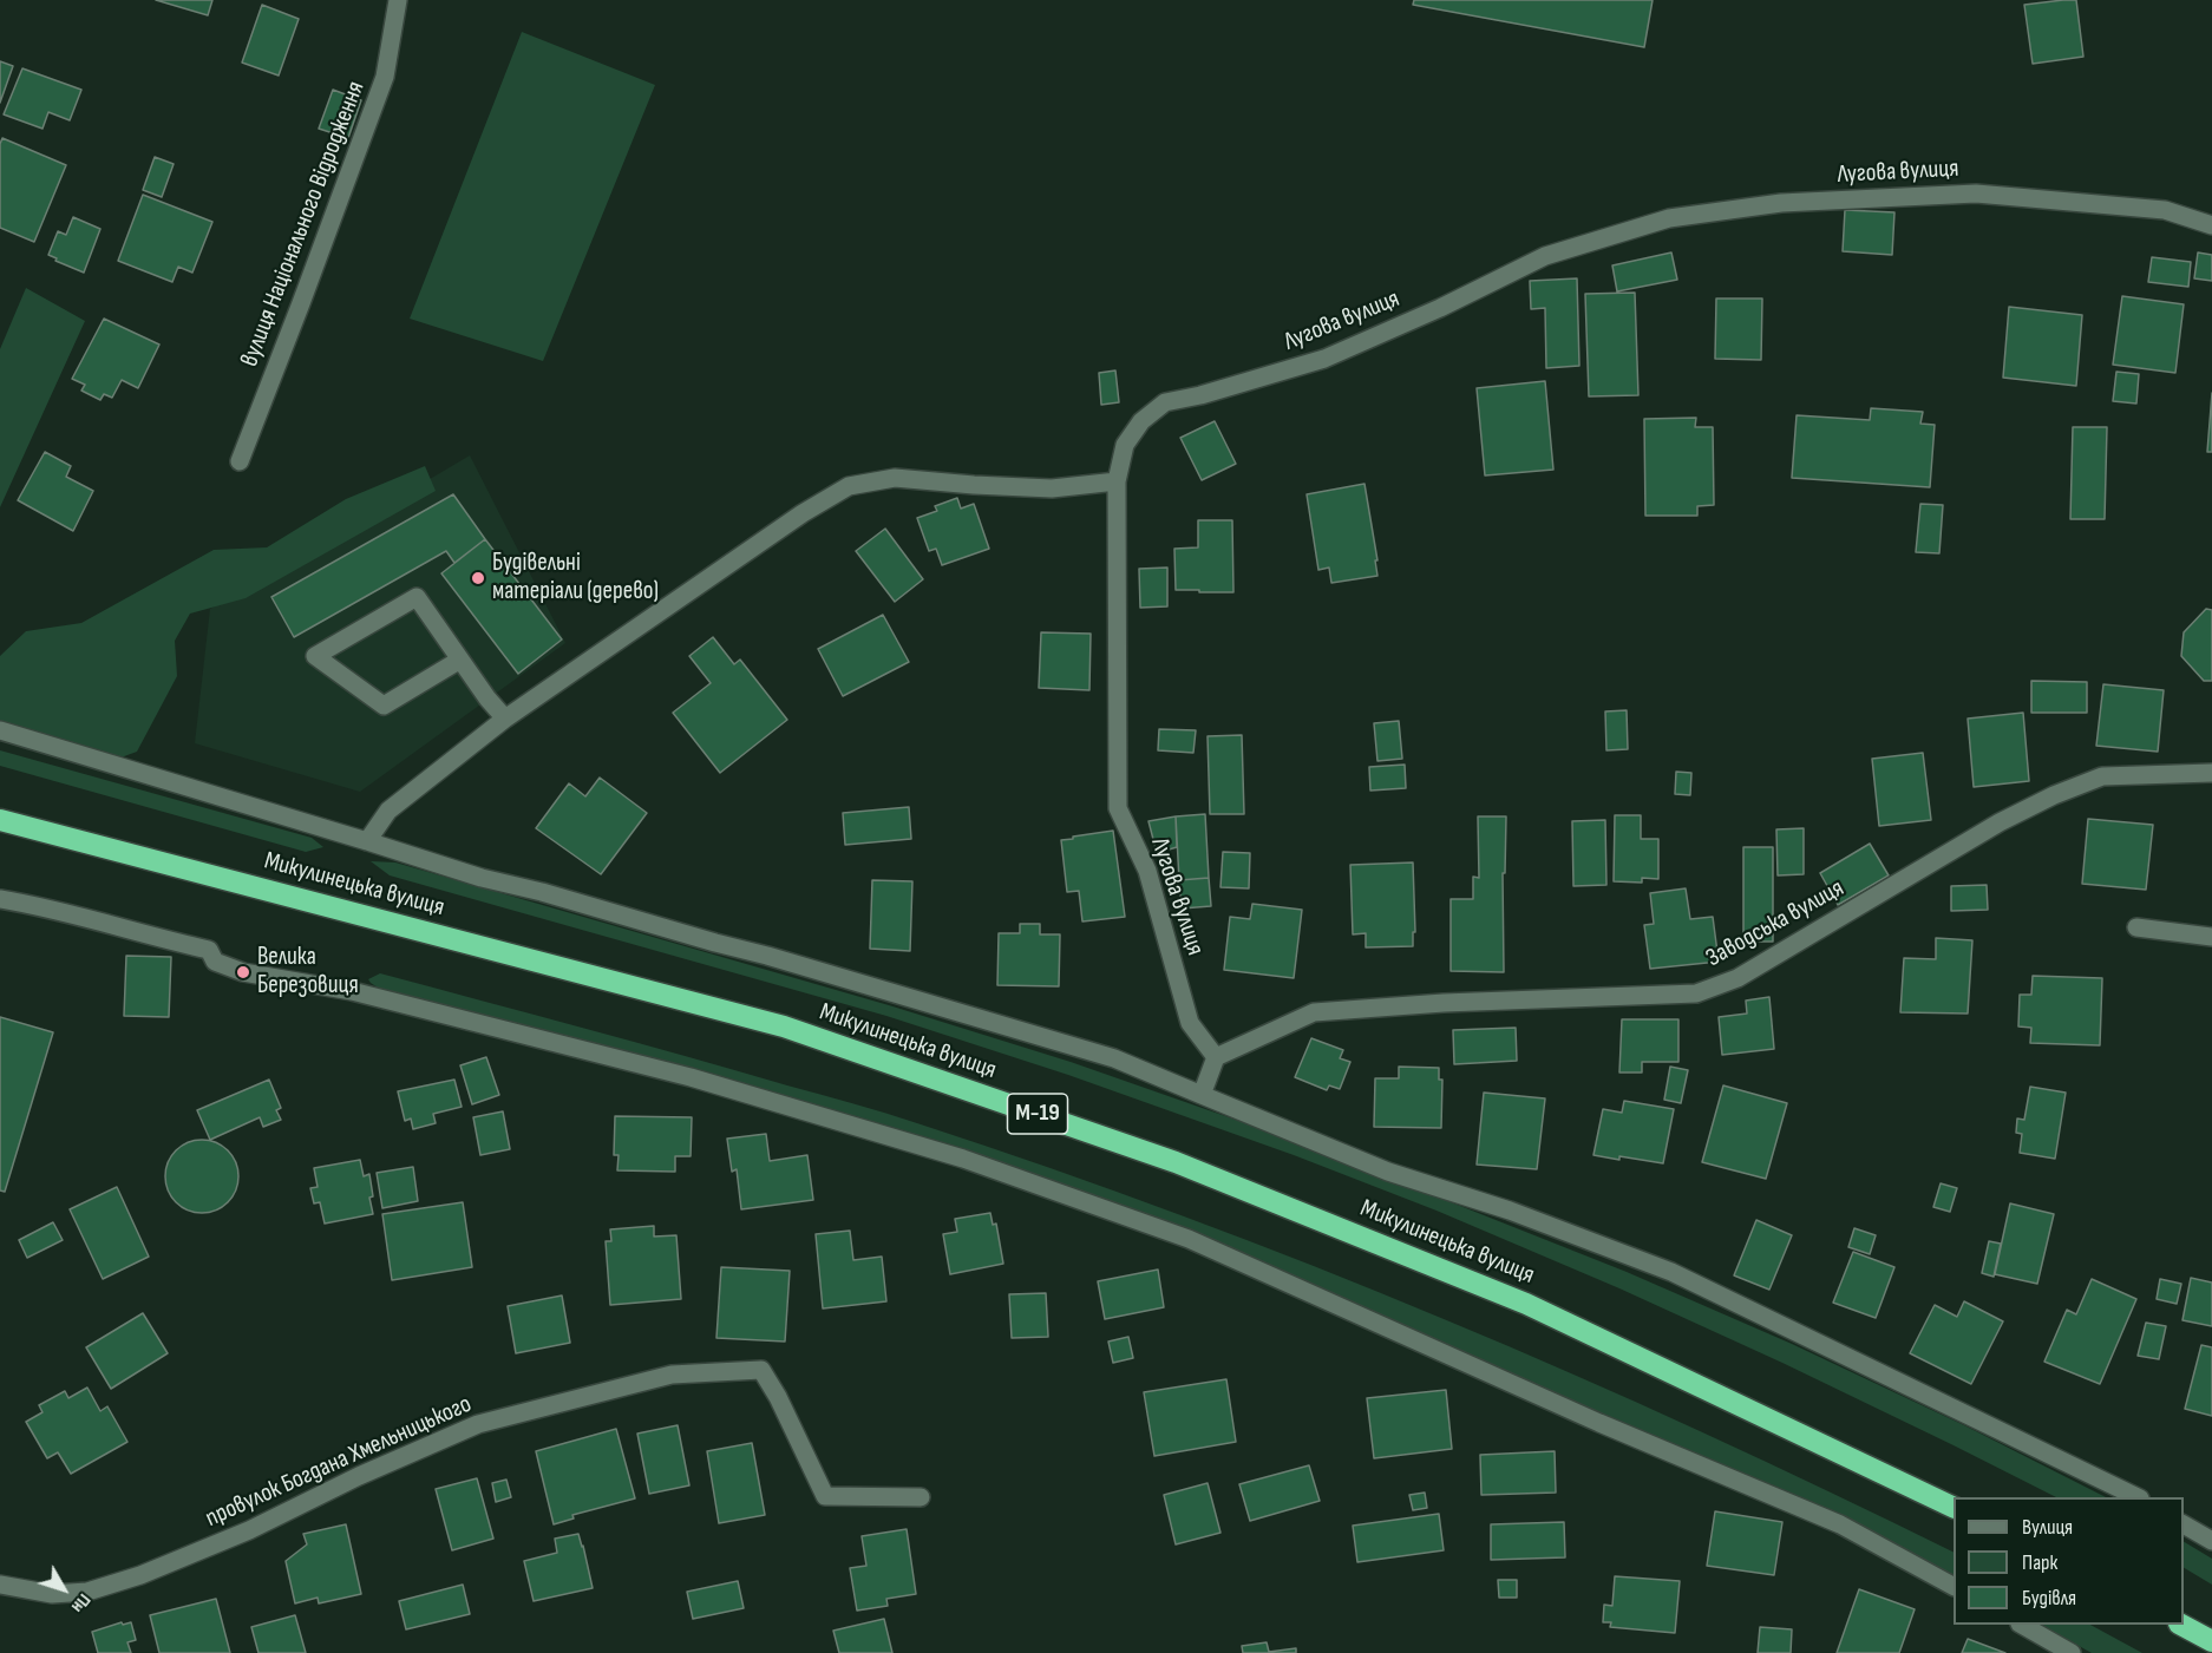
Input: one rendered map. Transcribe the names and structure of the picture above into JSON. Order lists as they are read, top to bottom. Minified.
{"streets":{"highway":["Микулинецька вулиця","М-19"],"street":["Лугова вулиця","вулиця Національного Відродження","Заводська вулиця","провулок Богдана Хмельницького"]},"crossings":[["Лугова вулиця","Заводська вулиця"]],"places":["Будівельні матеріали (дерево)","Велика Березовиця"],"legend":["Вулиця","Парк","Будівля"],"north":"bottom right"}
